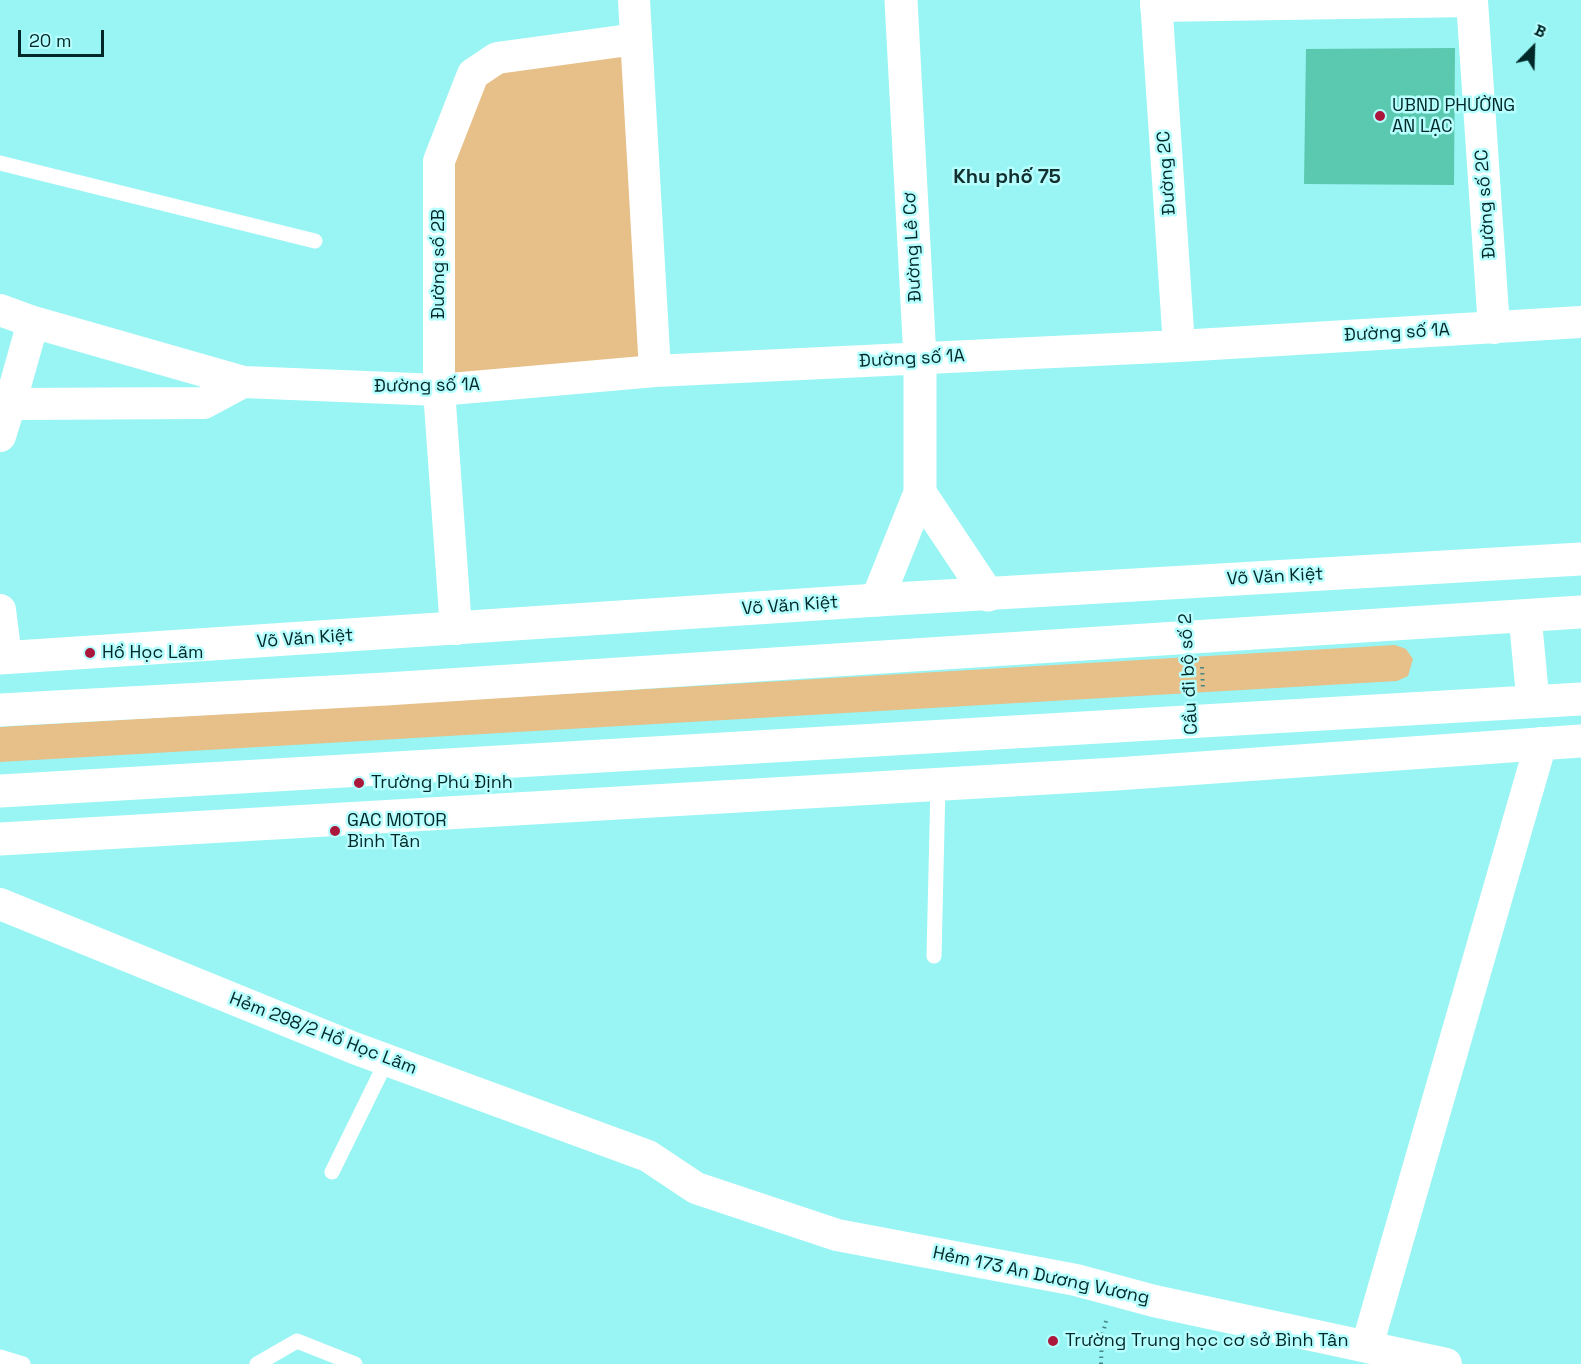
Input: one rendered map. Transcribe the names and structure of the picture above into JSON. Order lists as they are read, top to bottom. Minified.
{"streets":{"main road":["Đường Lê Cơ","Võ Văn Kiệt"],"street":["Đường 2C","Đường số 2C","Đường số 2B","Đường số 1A","Hẻm 298/2 Hồ Học Lãm","Hẻm 173 An Dương Vương"],"path":["Cầu đi bộ số 2"]},"crossings":[["Đường 2C","Đường số 2C"],["Đường 2C","Đường số 1A"],["Đường số 2C","Đường số 1A"],["Đường Lê Cơ","Đường số 1A"],["Đường Lê Cơ","Võ Văn Kiệt"],["Đường số 2B","Đường số 1A"],["Đường số 2B","Võ Văn Kiệt"],["Hẻm 298/2 Hồ Học Lãm","Hẻm 173 An Dương Vương"]],"districts":["Khu phố 75"],"places":["UBND PHƯỜNG AN LẠC","Hồ Học Lãm","Trường Phú Định","GAC MOTOR Bình Tân","Trường Trung học cơ sở Bình Tân"],"scale_bar":"20 m","north":"top right"}
